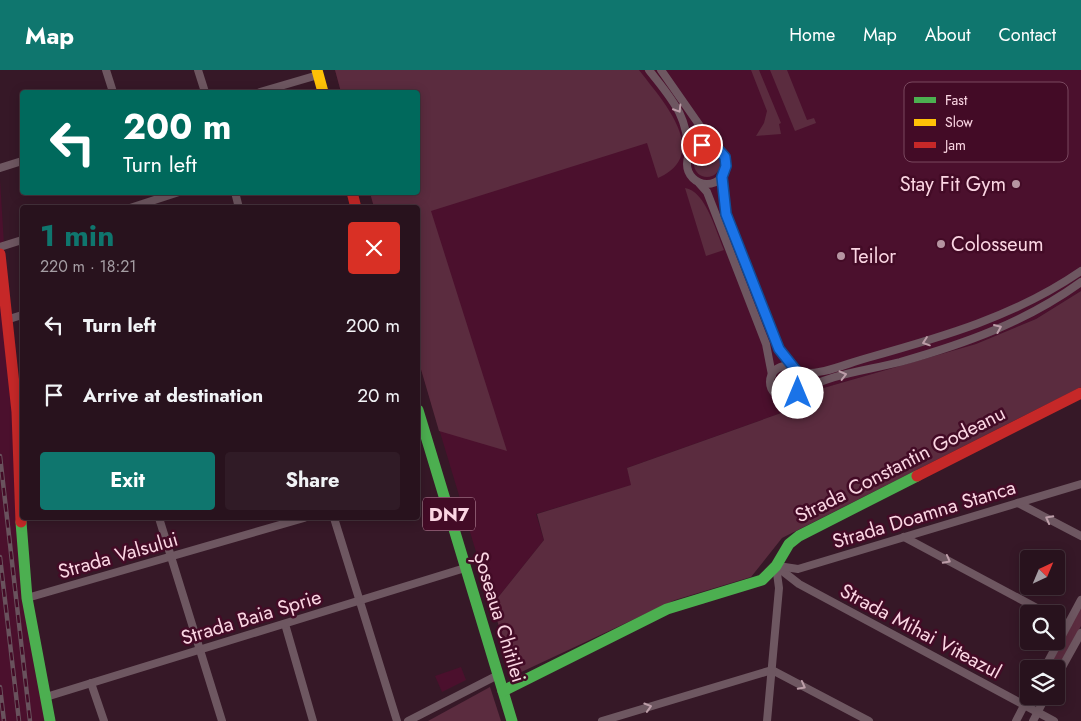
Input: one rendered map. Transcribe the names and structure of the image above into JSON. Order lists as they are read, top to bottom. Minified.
{"streets":{"street":["Strada Constantin Godeanu","DN7","Strada Doamna Stanca","Strada Valsului","Strada Baia Sprie","Șoseaua Chitilei","Strada Mihai Viteazul"]},"crossings":[["Strada Constantin Godeanu","Strada Doamna Stanca"],["Strada Constantin Godeanu","Șoseaua Chitilei"],["Strada Constantin Godeanu","Strada Mihai Viteazul"],["Strada Doamna Stanca","Strada Mihai Viteazul"],["Strada Baia Sprie","Șoseaua Chitilei"]],"places":["Stay Fit Gym","Colosseum","Teilor"],"legend":["Fast","Slow","Jam"],"north":"top right","page":{"header":"Map","nav":["Home","Map","About","Contact"],"turn":["200 m","Turn left"],"heading":["1 min","220 m · 18:21"],"list":[{"name":"Turn left","value":"200 m"},{"name":"Arrive at destination","value":"20 m"}],"buttons":["Exit","Share"]}}
